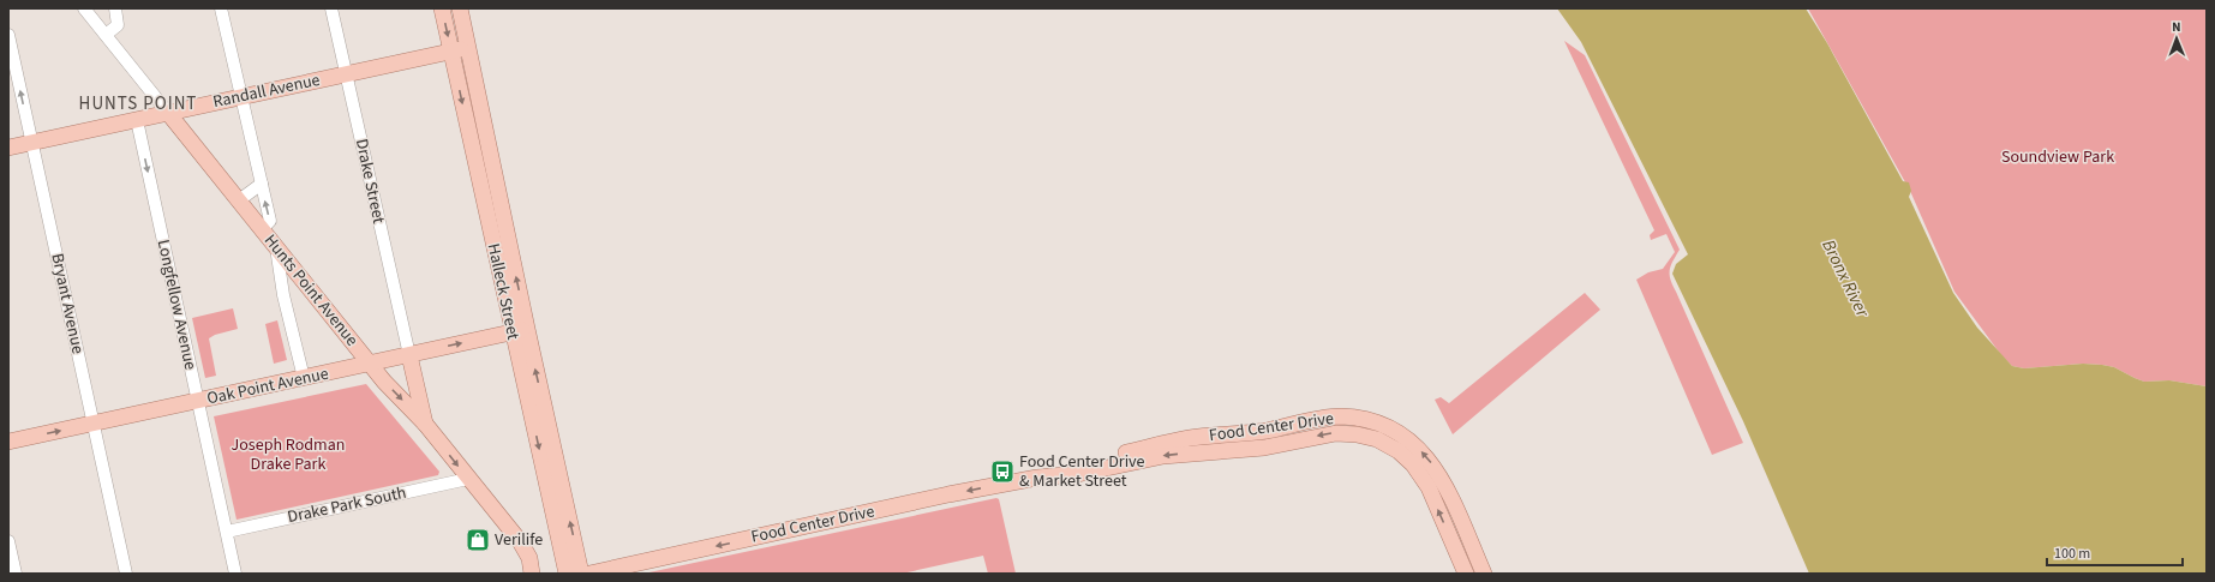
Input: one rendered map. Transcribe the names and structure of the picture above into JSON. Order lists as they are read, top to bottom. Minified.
{"streets":{"main road":["Randall Avenue","Hunts Point Avenue","Halleck Street","Oak Point Avenue","Food Center Drive"],"street":["Drake Street","Bryant Avenue","Longfellow Avenue","Drake Park South"]},"crossings":[["Randall Avenue","Drake Street"],["Randall Avenue","Hunts Point Avenue"],["Randall Avenue","Halleck Street"],["Randall Avenue","Bryant Avenue"],["Randall Avenue","Longfellow Avenue"],["Drake Street","Oak Point Avenue"],["Hunts Point Avenue","Oak Point Avenue"],["Hunts Point Avenue","Drake Park South"],["Halleck Street","Oak Point Avenue"],["Bryant Avenue","Oak Point Avenue"],["Longfellow Avenue","Oak Point Avenue"],["Longfellow Avenue","Drake Park South"]],"one_way":["Oak Point Avenue","Food Center Drive"],"districts":["HUNTS POINT"],"water":["Bronx River"],"parks":["Soundview Park","Joseph Rodman Drake Park"],"places":{"bus stop":["Food Center Drive & Market Street"],"shop":["Verilife"]},"scale_bar":"100 m","north":"top"}
